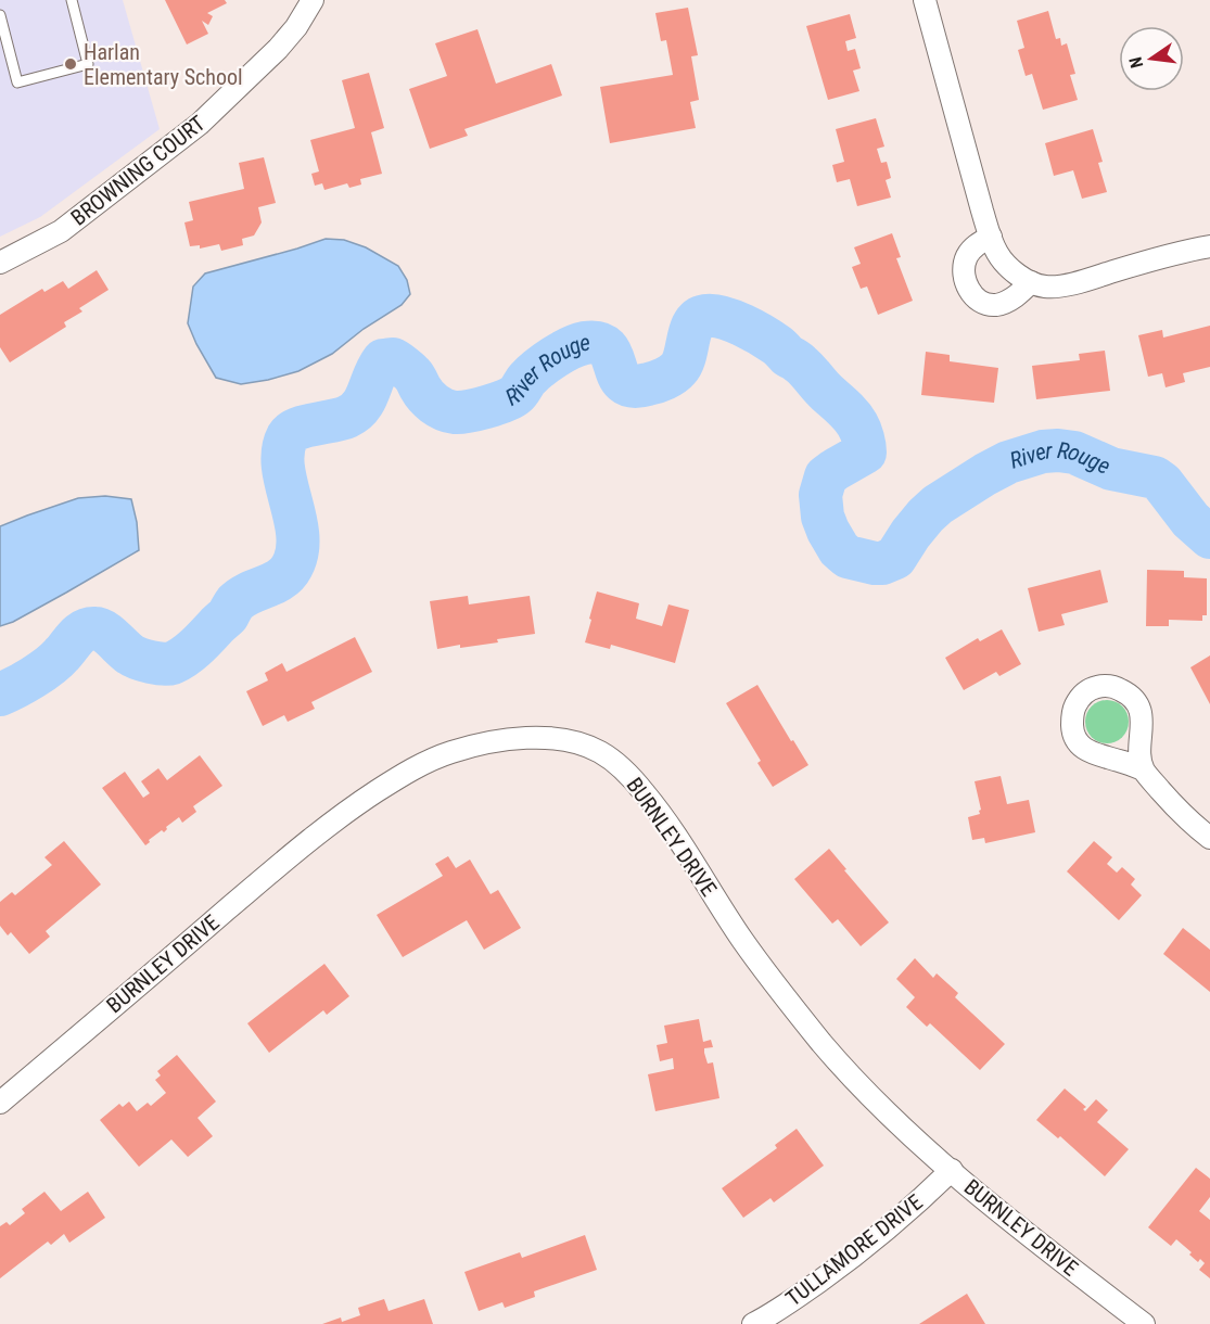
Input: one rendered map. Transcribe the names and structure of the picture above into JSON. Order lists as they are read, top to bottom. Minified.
{"streets":{"street":["BROWNING COURT","BURNLEY DRIVE","TULLAMORE DRIVE"]},"crossings":[["BURNLEY DRIVE","TULLAMORE DRIVE"]],"water":["River Rouge"],"places":["Harlan Elementary School"],"north":"left"}
